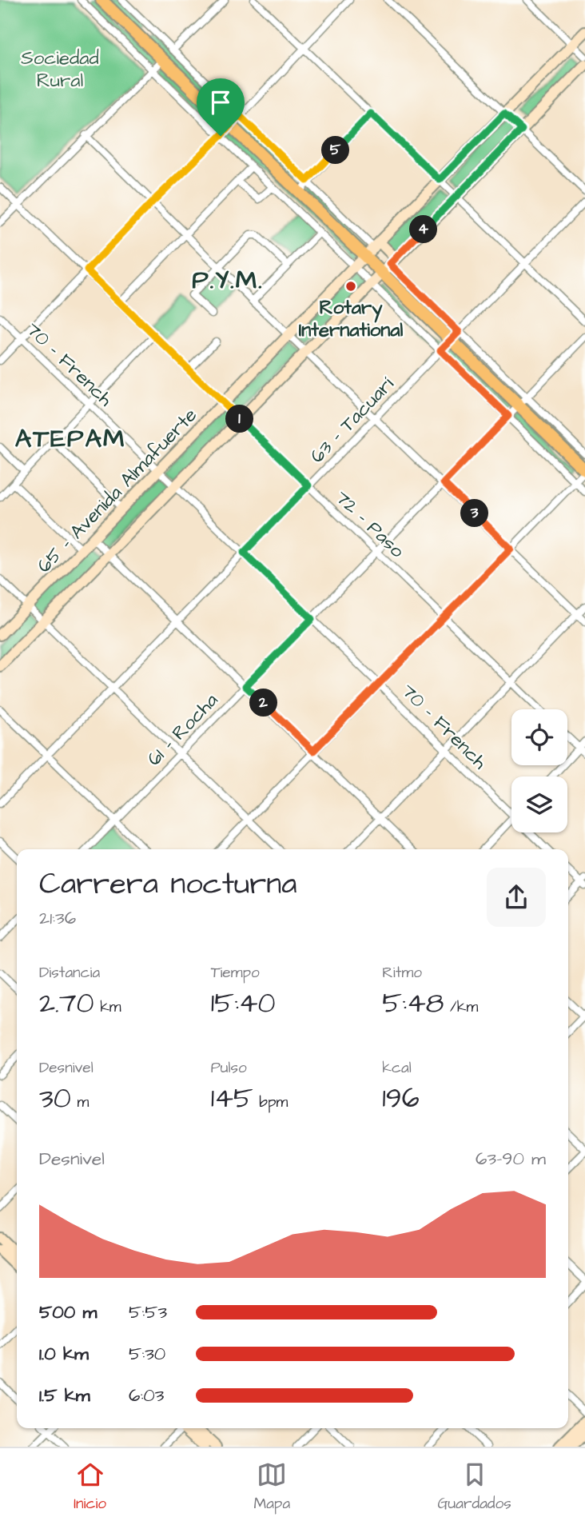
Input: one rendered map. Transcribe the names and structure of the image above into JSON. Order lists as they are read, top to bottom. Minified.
{"streets":{"main road":["65 - Avenida Almafuerte"],"street":["70 - French","63 - Tacuarí","72 - Paso","61 - Rocha"]},"crossings":[["70 - French","63 - Tacuarí"],["70 - French","65 - Avenida Almafuerte"],["70 - French","61 - Rocha"],["63 - Tacuarí","72 - Paso"],["65 - Avenida Almafuerte","72 - Paso"],["72 - Paso","61 - Rocha"]],"districts":["P.Y.M.","ATEPAM"],"parks":["Sociedad Rural"],"places":["Rotary International"],"page":{"pins":["5","4","1","3","2"],"heading":["Carrera nocturna","21:36"],"stats":[["Distancia","2.70 km"],["Tiempo","15:40"],["Ritmo","5:48 /km"],["Desnivel","30 m"],["Pulso","145 bpm"],["kcal","196"]],"chart":["Desnivel","63–90 m"],"list":[{"name":"500 m","note":"5:53"},{"name":"1.0 km","note":"5:30"},{"name":"1.5 km","note":"6:03"}],"tabs":["Inicio","Mapa","Guardados"]}}
